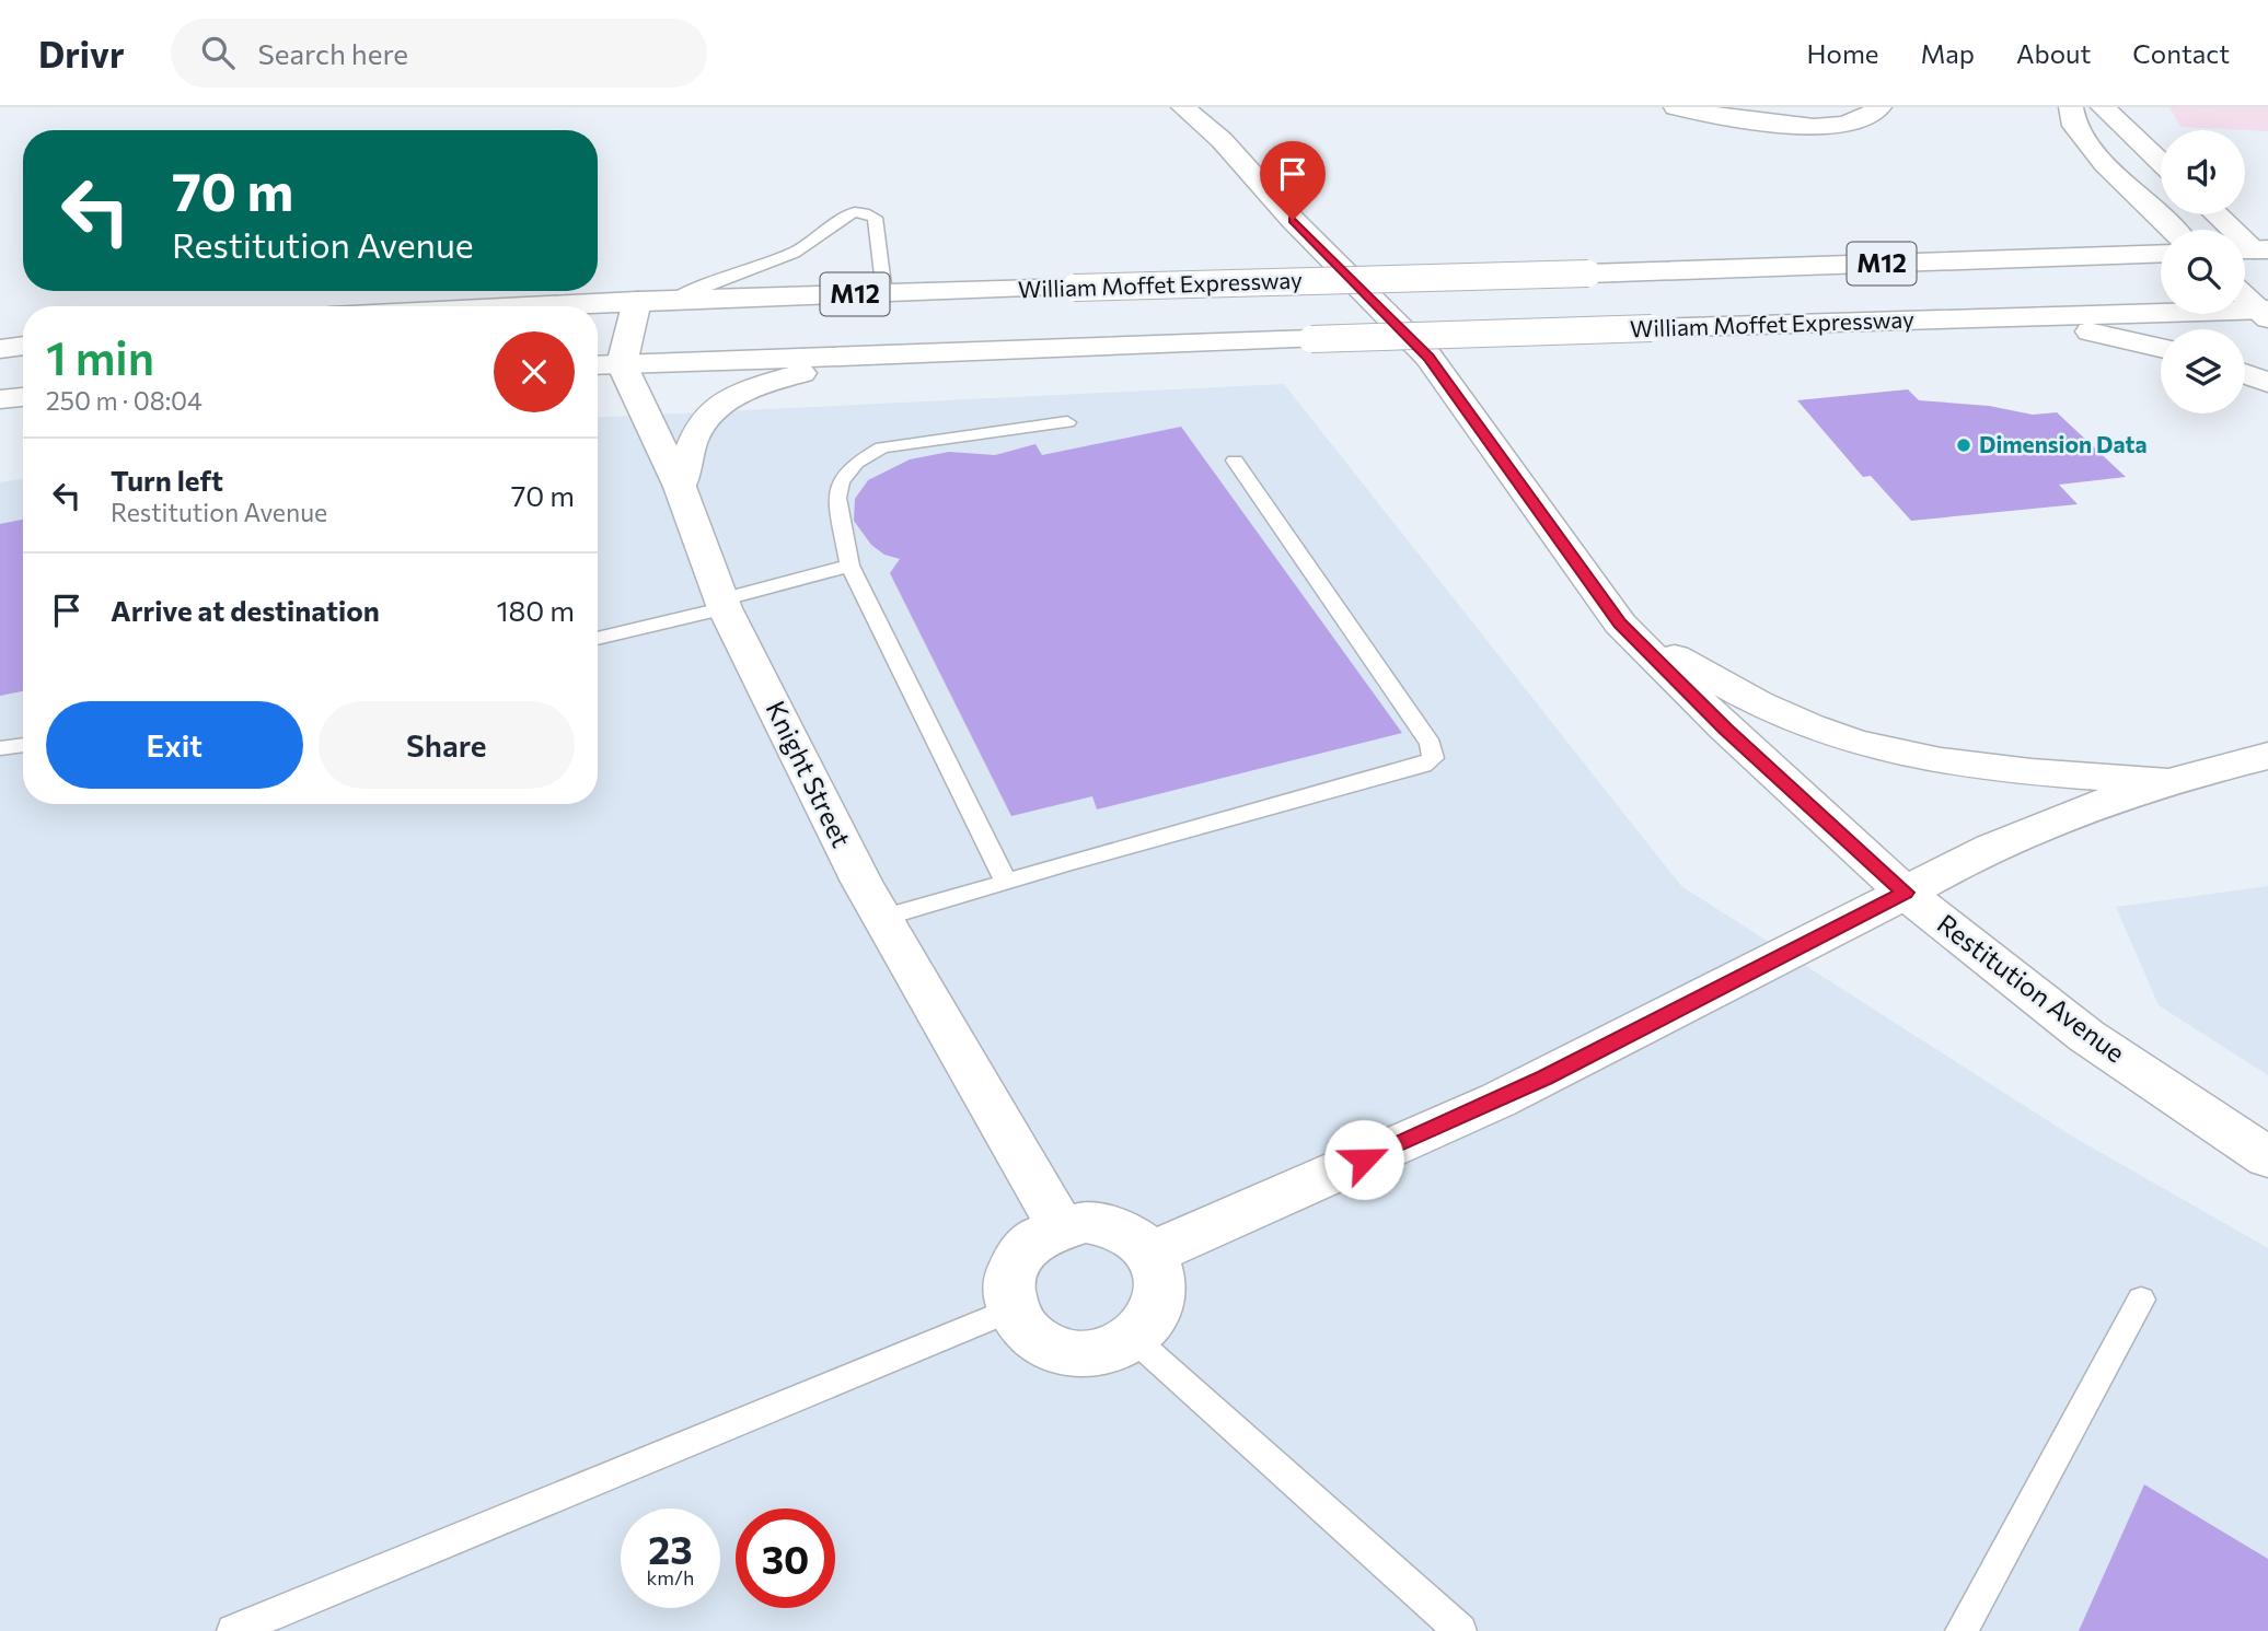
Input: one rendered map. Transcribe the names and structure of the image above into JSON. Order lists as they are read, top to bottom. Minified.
{"streets":{"street":["M12","William Moffet Expressway","Knight Street","Restitution Avenue"]},"crossings":[["William Moffet Expressway","Knight Street"]],"places":["Dimension Data"],"page":{"header":"Drivr","search":"Search here","nav":["Home","Map","About","Contact"],"turn":["70 m","Restitution Avenue"],"heading":["1 min","250 m · 08:04"],"list":[{"name":"Turn left","note":"Restitution Avenue","value":"70 m"},{"name":"Arrive at destination","value":"180 m"}],"buttons":["Exit","Share"],"speed":"23 km/h","limit":"30"}}
